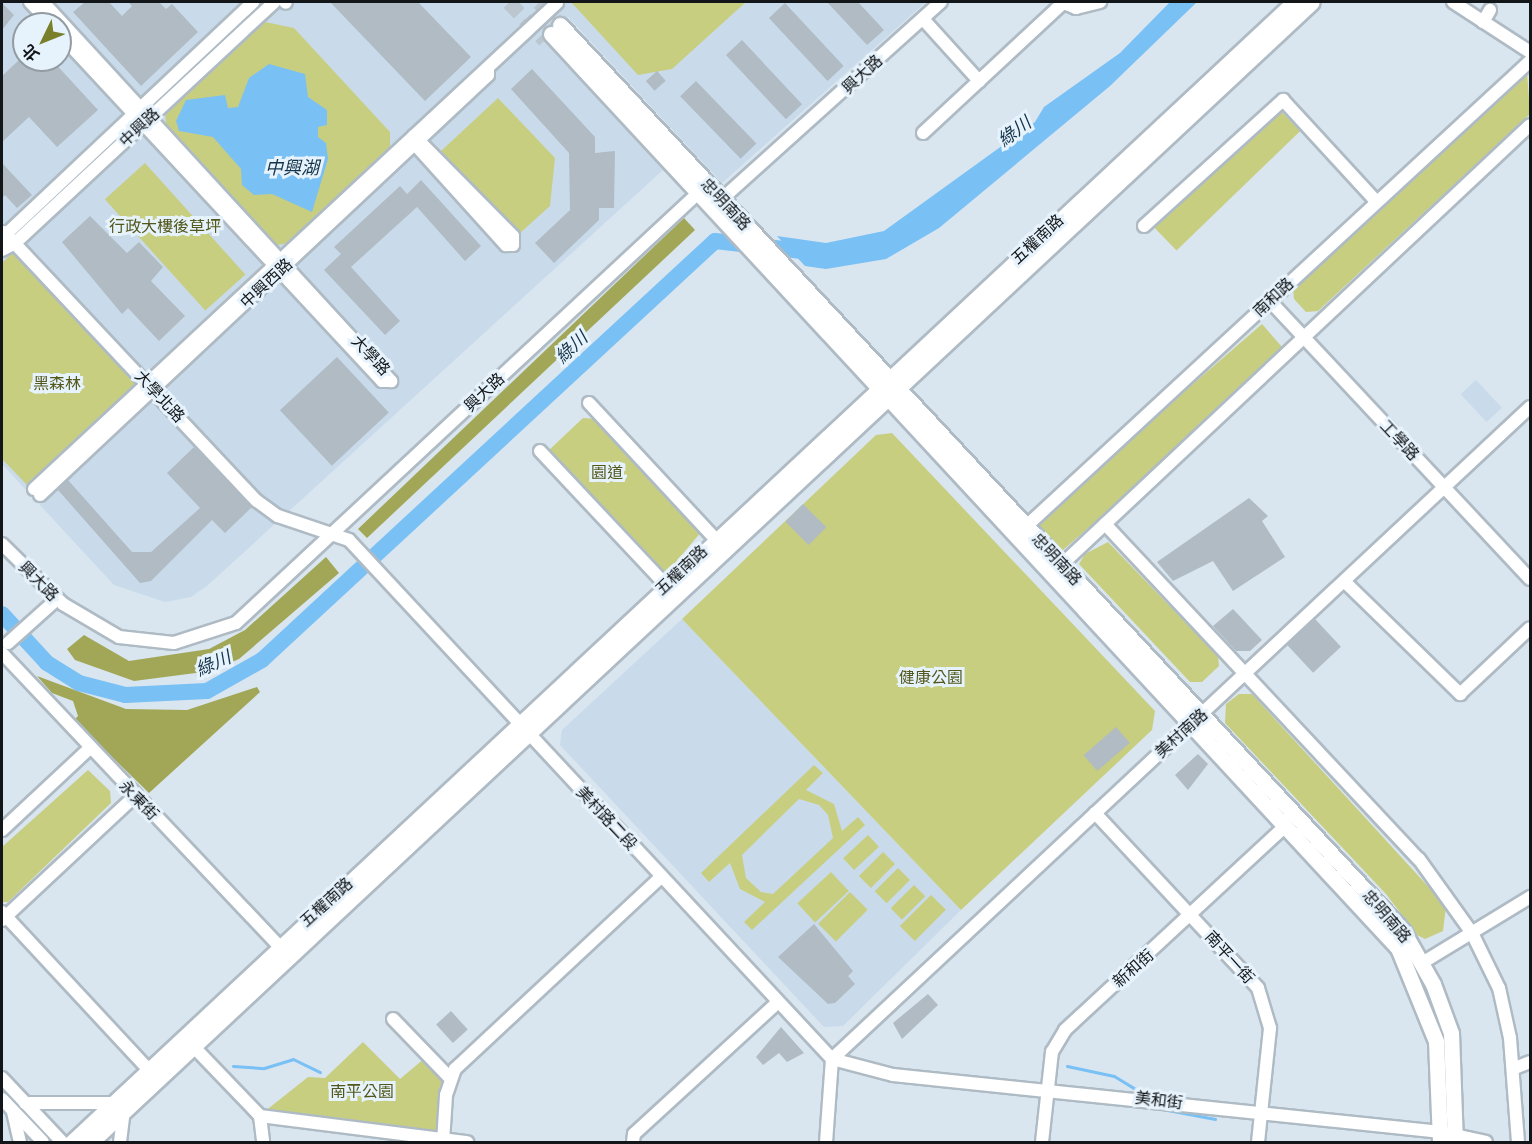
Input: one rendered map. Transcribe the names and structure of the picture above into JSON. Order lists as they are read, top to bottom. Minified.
{"streets":{"main road":["忠明南路","五權南路"],"street":["興大路","中興路","中興西路","南和路","大學路","大學北路","工學路","美村南路","永東街","美村路二段","南平一街","新和街","美和街"]},"crossings":[["興大路","忠明南路"],["興大路","大學北路"],["興大路","美村路二段"],["中興路","大學路"],["中興路","大學北路"],["忠明南路","五權南路"],["忠明南路","南和路"],["忠明南路","美村南路"],["忠明南路","新和街"],["忠明南路","美和街"],["五權南路","永東街"],["五權南路","美村路二段"],["中興西路","大學路"],["中興西路","大學北路"],["南和路","工學路"],["大學北路","美村路二段"],["工學路","美村南路"],["美村南路","美村路二段"],["美村南路","南平一街"],["美村南路","美和街"],["美村路二段","美和街"],["南平一街","新和街"],["南平一街","美和街"],["新和街","美和街"]],"water":["綠川","中興湖"],"parks":["行政大樓後草坪","黑森林","園道","健康公園","南平公園"],"north":"bottom left"}
